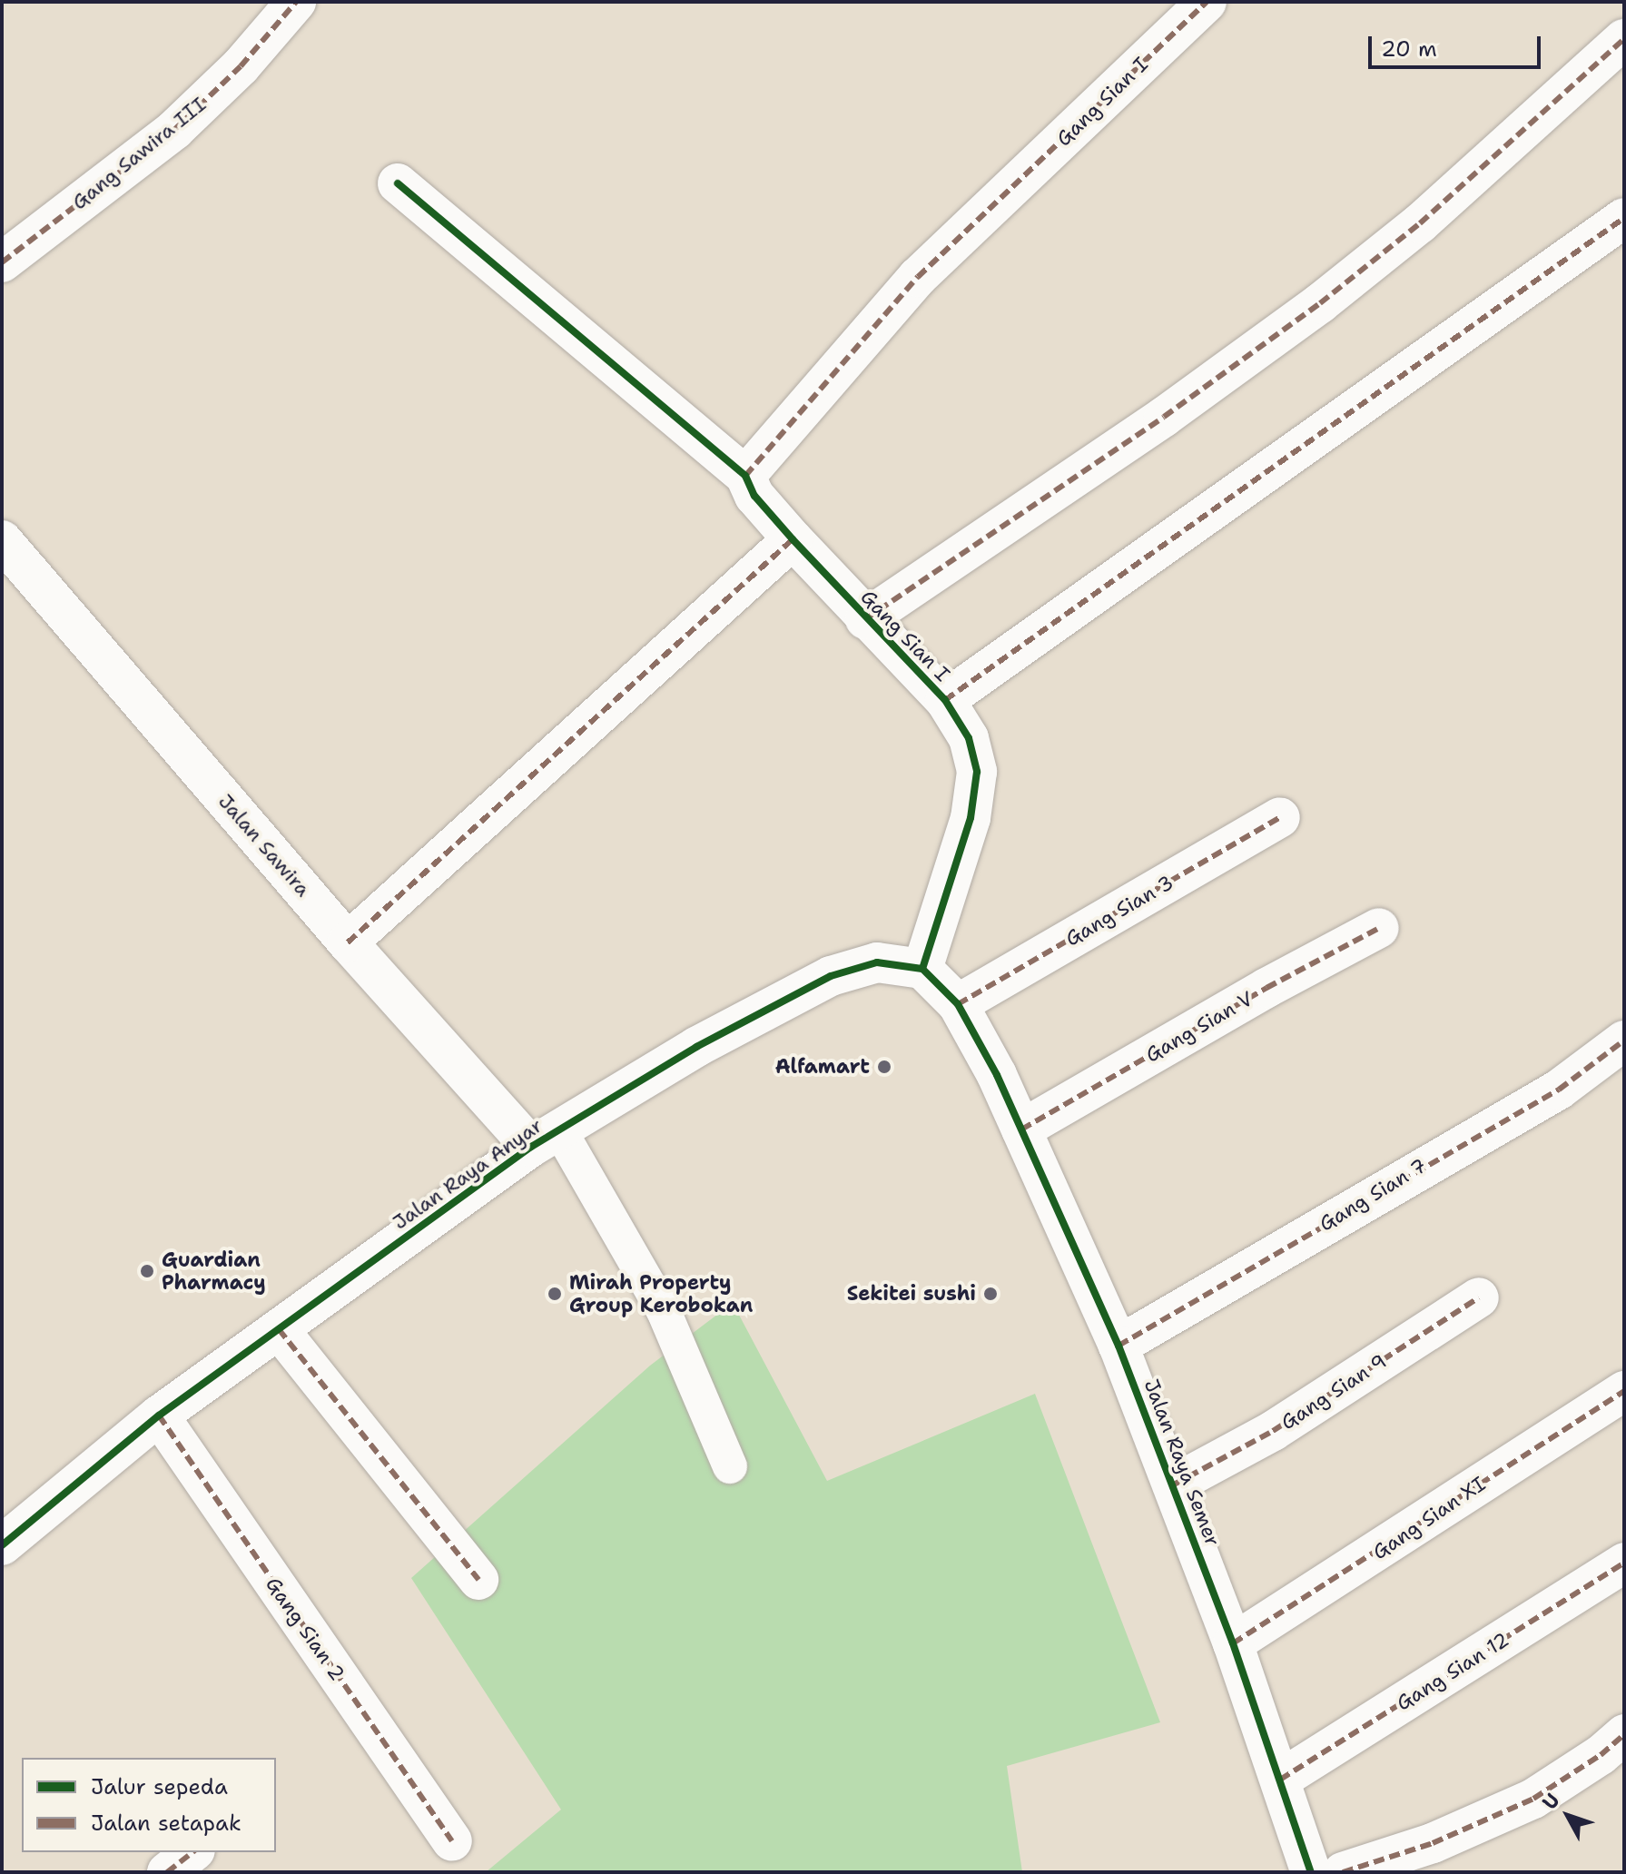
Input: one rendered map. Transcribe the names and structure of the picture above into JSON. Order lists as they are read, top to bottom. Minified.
{"streets":{"street":["Gang Sian I","Gang Sawira III","Jalan Sawira","Gang Sian 3","Gang Sian V","Jalan Raya Anyar","Gang Sian 7","Gang Sian 9","Jalan Raya Semer","Gang Sian XI","Gang Sian 2","Gang Sian 12"]},"crossings":[["Gang Sian I","Jalan Raya Anyar"],["Jalan Sawira","Jalan Raya Anyar"],["Gang Sian 3","Jalan Raya Semer"],["Gang Sian V","Jalan Raya Semer"],["Jalan Raya Anyar","Gang Sian 2"],["Gang Sian 7","Jalan Raya Semer"],["Gang Sian 9","Jalan Raya Semer"],["Jalan Raya Semer","Gang Sian XI"],["Jalan Raya Semer","Gang Sian 12"]],"places":["Alfamart","Guardian Pharmacy","Mirah Property Group Kerobokan","Sekitei sushi"],"legend":["Jalur sepeda","Jalan setapak"],"scale_bar":"20 m","north":"top left"}
